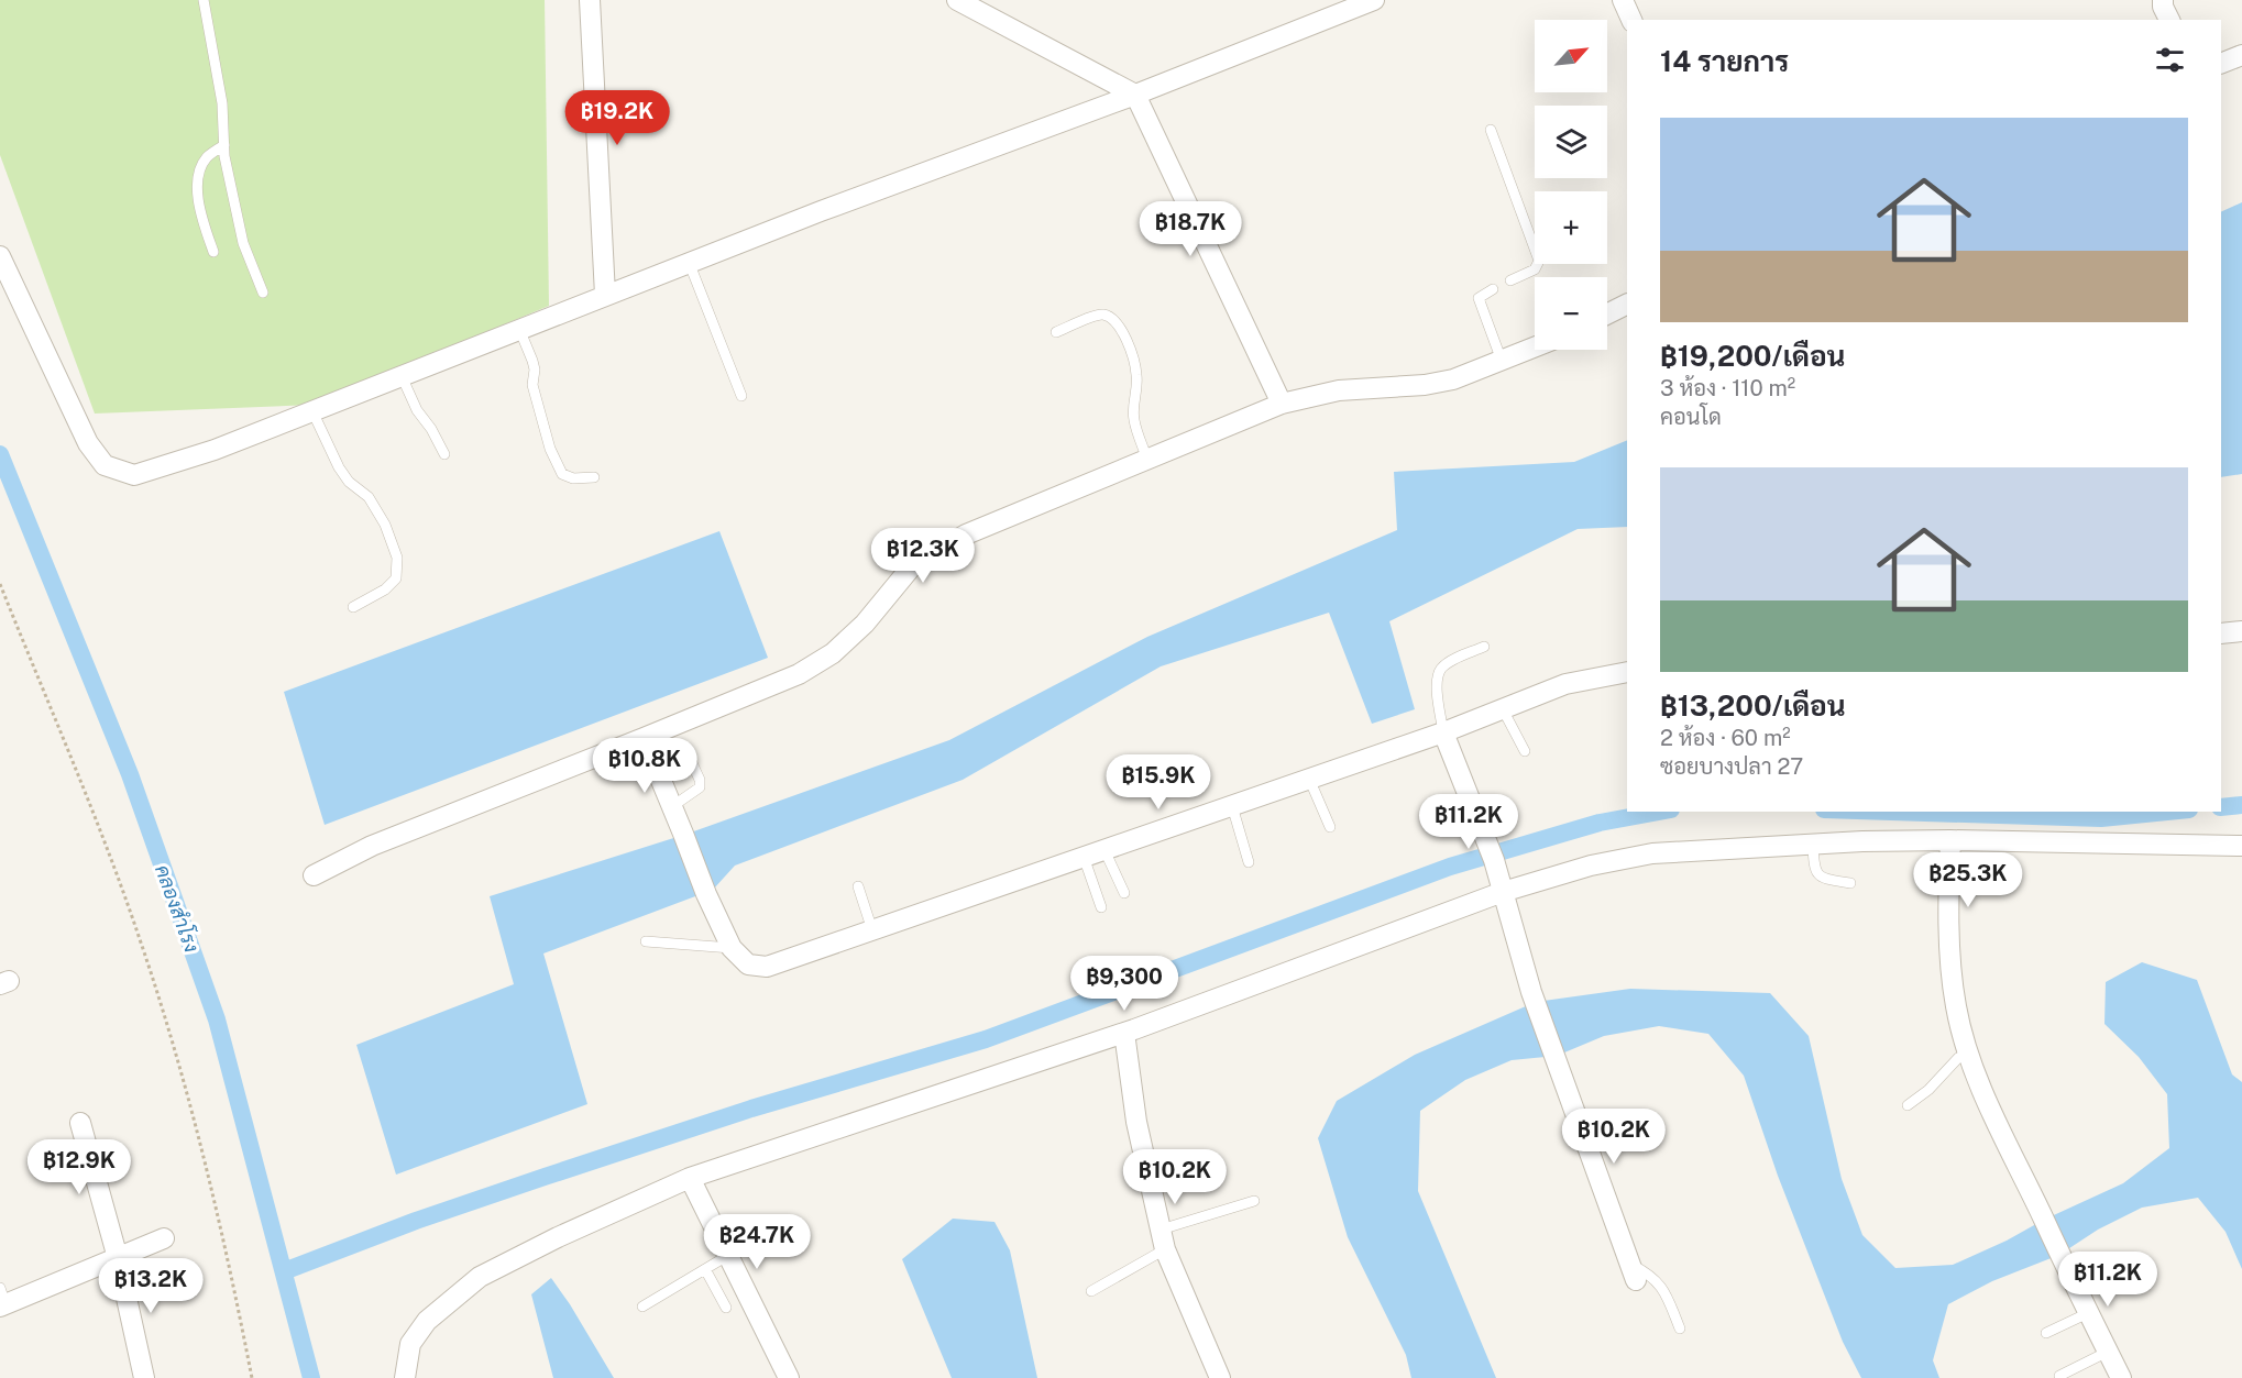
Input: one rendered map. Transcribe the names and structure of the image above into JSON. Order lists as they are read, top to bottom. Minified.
{"water":["คลองสำโรง"],"north":"top right","page":{"map_buttons":["+","−"],"heading":"14 รายการ","price":["฿19.2K","฿18.7K","฿12.3K","฿10.8K","฿15.9K","฿11.2K","฿25.3K","฿9,300","฿10.2K","฿12.9K","฿10.2K","฿24.7K","฿11.2K","฿13.2K"],"list":[{"name":"฿19,200/เดือน","note":"3 ห้อง · 110 m² · คอนโด"},{"name":"฿13,200/เดือน","note":"2 ห้อง · 60 m² · ซอยบางปลา 27"}]}}
